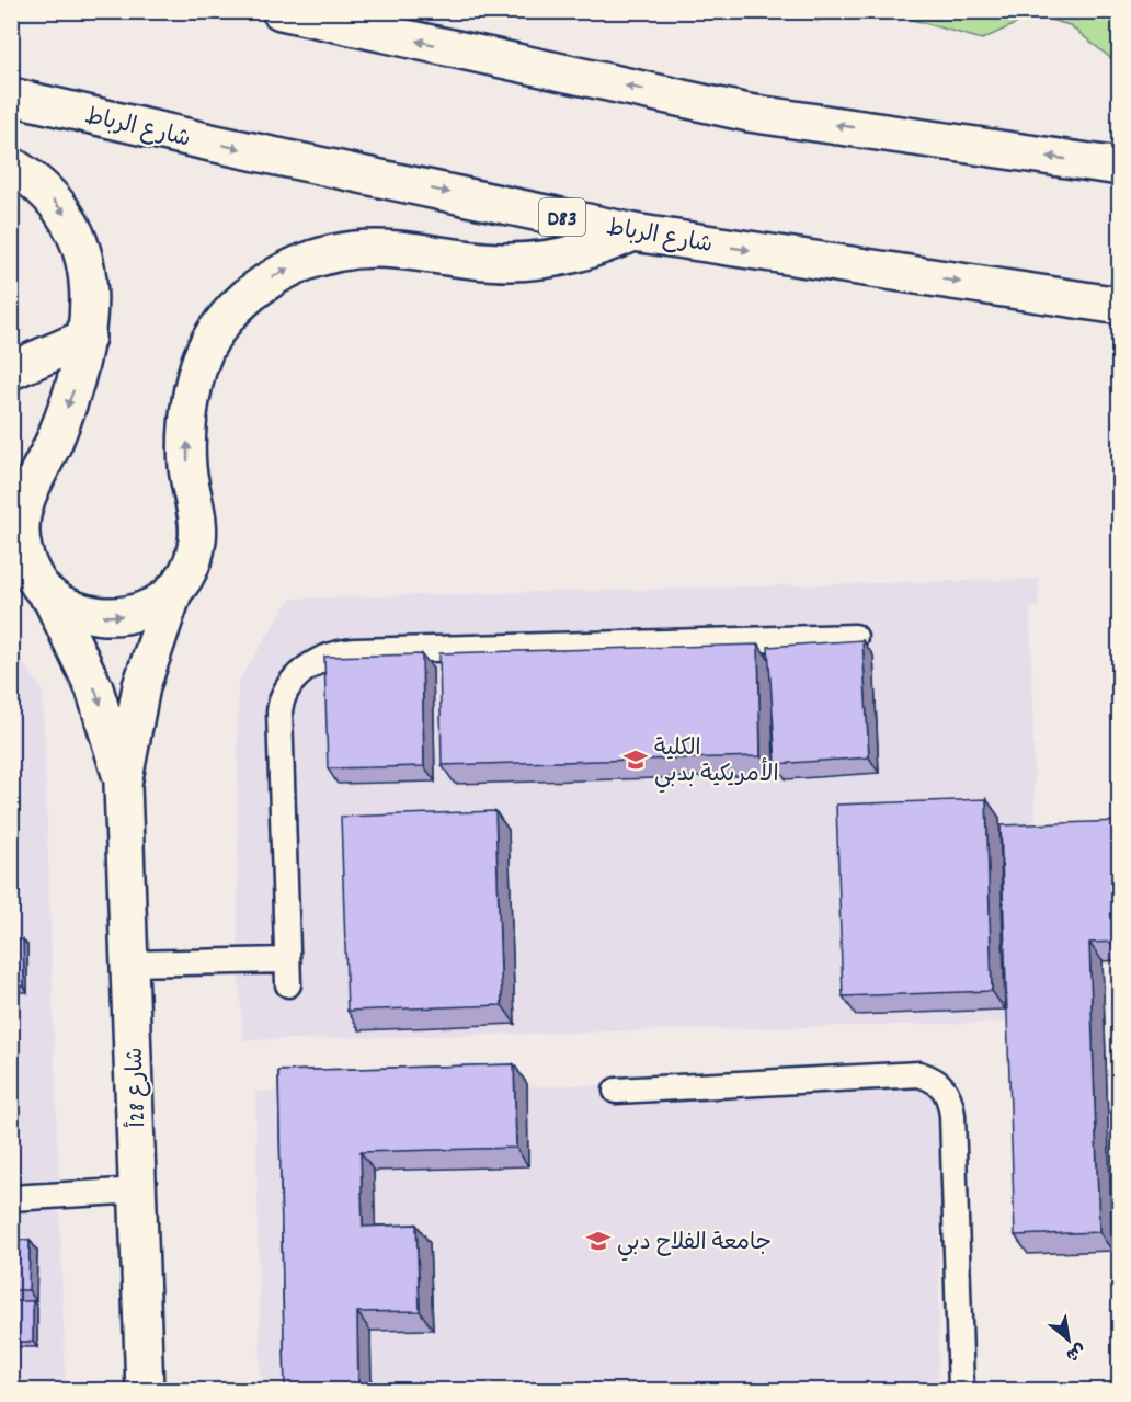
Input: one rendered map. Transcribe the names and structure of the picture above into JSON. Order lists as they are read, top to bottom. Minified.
{"streets":{"main road":["شارع الرباط","D83","شارع 28أ"]},"places":{"school or university":["الكلية الأمريكية بدبي","جامعة الفلاح دبي"]},"north":"bottom right"}
